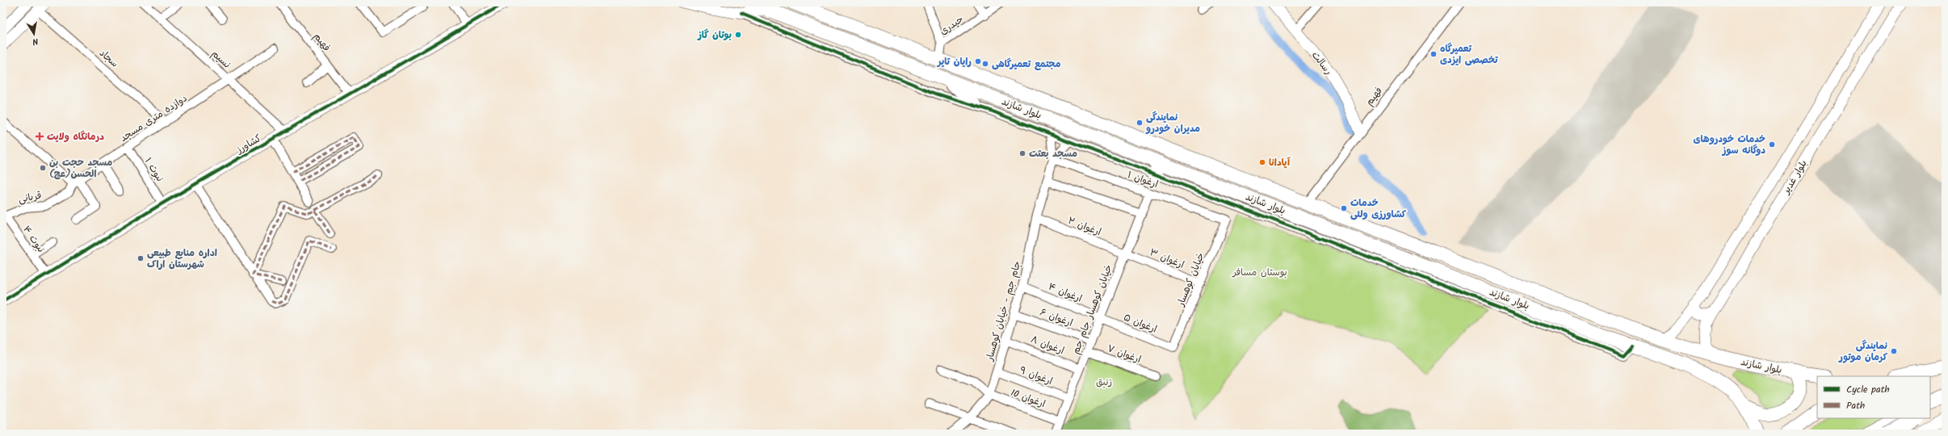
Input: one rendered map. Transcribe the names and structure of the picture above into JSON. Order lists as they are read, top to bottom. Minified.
{"streets":{"highway":["بلوار شازند"],"main road":["رسالت","کشاورز","بلوار غدیر"],"street":["حیدری","فهیم","سجاد","نسیم","دوازده متری مسجد","نبوت ۱","ارغوان ۱","قربانی","ارغوان ۲","نبوت ۴","ارغوان ۳","خیابان کوهسار","ارغوان ۴","خیابان کوهسار جام جم","جام جم - خیابان کوهسار","ارغوان ۶","ارغوان ۵","ارغوان ۸","ارغوان ۷","ارغوان ۹","ارغوان 10"]},"crossings":[["حیدری","بلوار شازند"],["فهیم","رسالت"],["فهیم","بلوار شازند"],["فهیم","کشاورز"],["سجاد","دوازده متری مسجد"],["نسیم","دوازده متری مسجد"],["نسیم","کشاورز"],["بلوار شازند","بلوار غدیر"],["دوازده متری مسجد","نبوت ۱"],["دوازده متری مسجد","قربانی"],["کشاورز","نبوت ۱"],["کشاورز","نبوت ۴"],["ارغوان ۱","خیابان کوهسار"],["ارغوان ۱","خیابان کوهسار جام جم"],["ارغوان ۱","جام جم - خیابان کوهسار"],["قربانی","نبوت ۴"],["ارغوان ۲","ارغوان ۳"],["ارغوان ۲","خیابان کوهسار جام جم"],["ارغوان ۲","جام جم - خیابان کوهسار"],["ارغوان ۳","خیابان کوهسار"],["ارغوان ۳","خیابان کوهسار جام جم"],["خیابان کوهسار","ارغوان ۵"],["ارغوان ۴","خیابان کوهسار جام جم"],["ارغوان ۴","جام جم - خیابان کوهسار"],["ارغوان ۴","ارغوان ۵"],["خیابان کوهسار جام جم","ارغوان ۶"],["خیابان کوهسار جام جم","ارغوان ۵"],["خیابان کوهسار جام جم","ارغوان ۸"],["خیابان کوهسار جام جم","ارغوان ۷"],["خیابان کوهسار جام جم","ارغوان ۹"],["خیابان کوهسار جام جم","ارغوان 10"],["جام جم - خیابان کوهسار","ارغوان ۶"],["جام جم - خیابان کوهسار","ارغوان ۸"],["جام جم - خیابان کوهسار","ارغوان ۹"],["جام جم - خیابان کوهسار","ارغوان 10"]],"parks":["بوستان مسافر","زنبق"],"places":{"other":["بوتان گاز","تعمیرگاه تخصصی ایزدی","رایان تایر","مجتمع تعمیرگاهی","نمایندگی مدیران خودرو","خدمات خودروهای دوگانه سوز","مسجد بعثت","آپادانا","مسجد حجت بن الحسن(عج)","خدمات کشاورزی ولئی","اداره منابع طبیعی شهرستان اراک","نمایندگی کرمان موتور"],"health":["درمانگاه ولایت"]},"legend":["Cycle path","Path"],"north":"bottom"}
